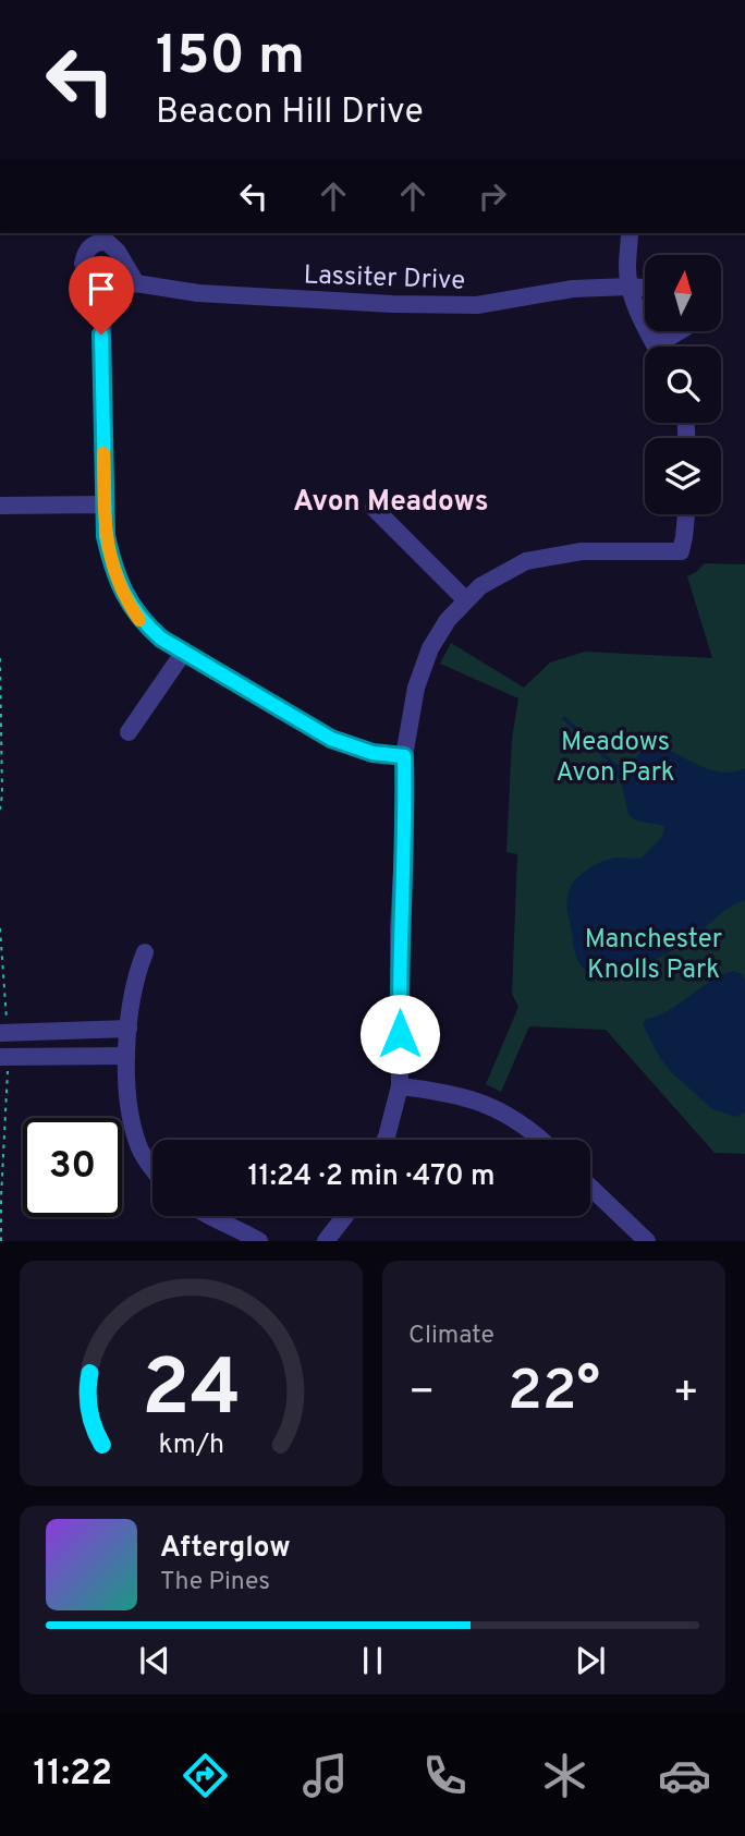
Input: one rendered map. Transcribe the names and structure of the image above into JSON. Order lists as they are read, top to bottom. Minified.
{"streets":{"street":["Lassiter Drive"]},"districts":["Avon Meadows"],"parks":["Meadows Avon Park","Manchester Knolls Park"],"north":"top","page":{"turn":["150 m","Beacon Hill Drive"],"limit":"30","trip":"11:24 · 2 min · 470 m","tile":"Climate","heat":["−","22°","+"],"song":["Afterglow","The Pines"],"tabs":"11:22","gauge":["24","km/h"]}}
